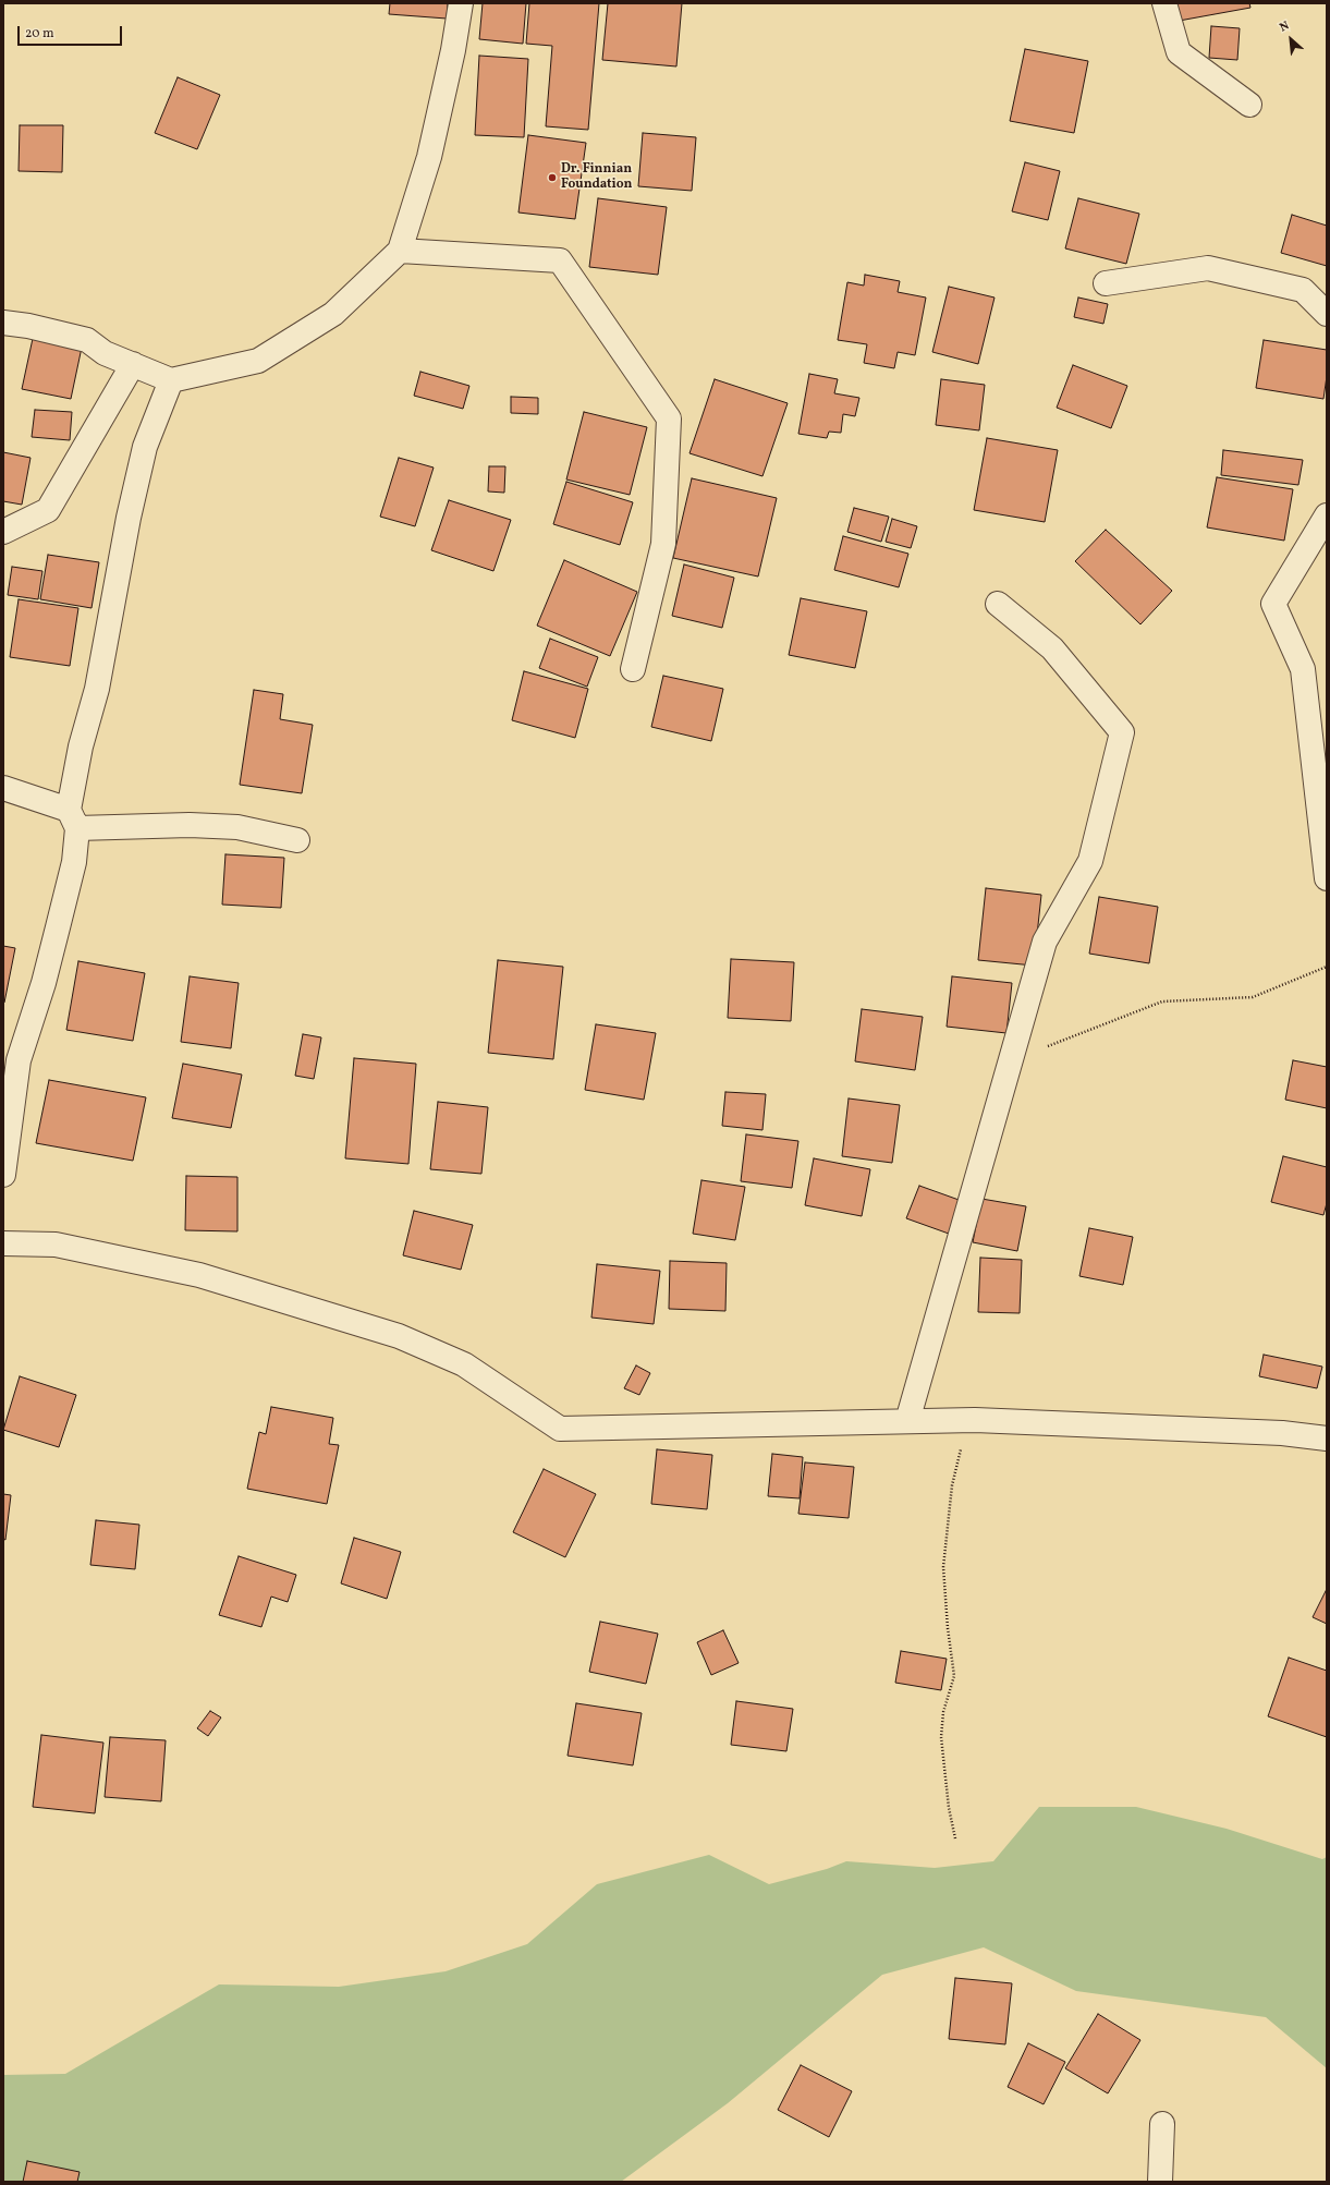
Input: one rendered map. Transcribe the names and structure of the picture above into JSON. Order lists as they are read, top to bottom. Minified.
{"places":["Dr. Finnian Foundation"],"scale_bar":"20 m","north":"top left"}
